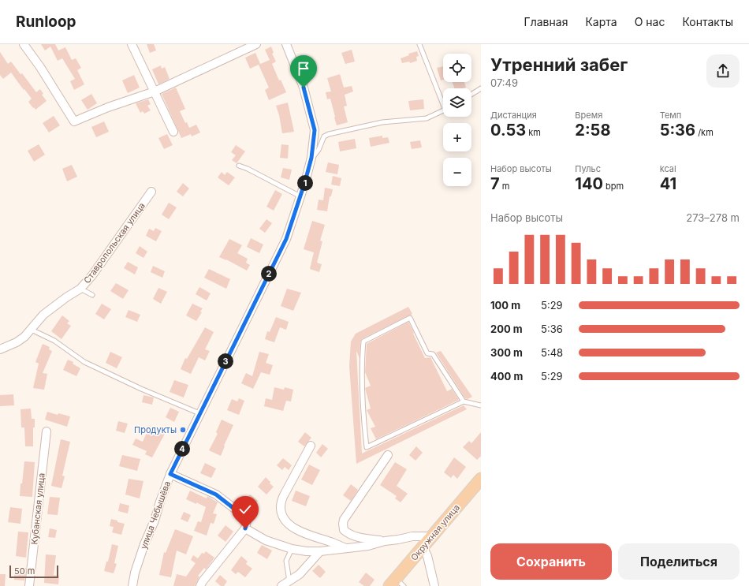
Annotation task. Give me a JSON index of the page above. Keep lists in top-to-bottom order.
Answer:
{
  "streets": {
    "main road": ["Окружная улица"],
    "street": ["Ставропольская улица", "Кубанская улица", "улица Чебышёва"]
  },
  "places": ["Продукты"],
  "scale_bar": "50 m",
  "page": {
    "header": "Runloop",
    "nav": [
      "Главная",
      "Карта",
      "О нас",
      "Контакты"
    ],
    "heading": ["Утренний забег", "07:49"],
    "map_buttons": ["+", "−"],
    "stats": [
      ["Дистанция", "0.53 km"],
      ["Время", "2:58"],
      ["Темп", "5:36 /km"],
      ["Набор высоты", "7 m"],
      ["Пульс", "140 bpm"],
      ["kcal", "41"]
    ],
    "pins": [
      "1",
      "2",
      "3",
      "4"
    ],
    "chart": ["Набор высоты", "273–278 m"],
    "list": [
      {
        "name": "100 m",
        "note": "5:29"
      },
      {
        "name": "200 m",
        "note": "5:36"
      },
      {
        "name": "300 m",
        "note": "5:48"
      },
      {
        "name": "400 m",
        "note": "5:29"
      }
    ],
    "buttons": ["Сохранить", "Поделиться"],
    "scale": "50 m"
  }
}
